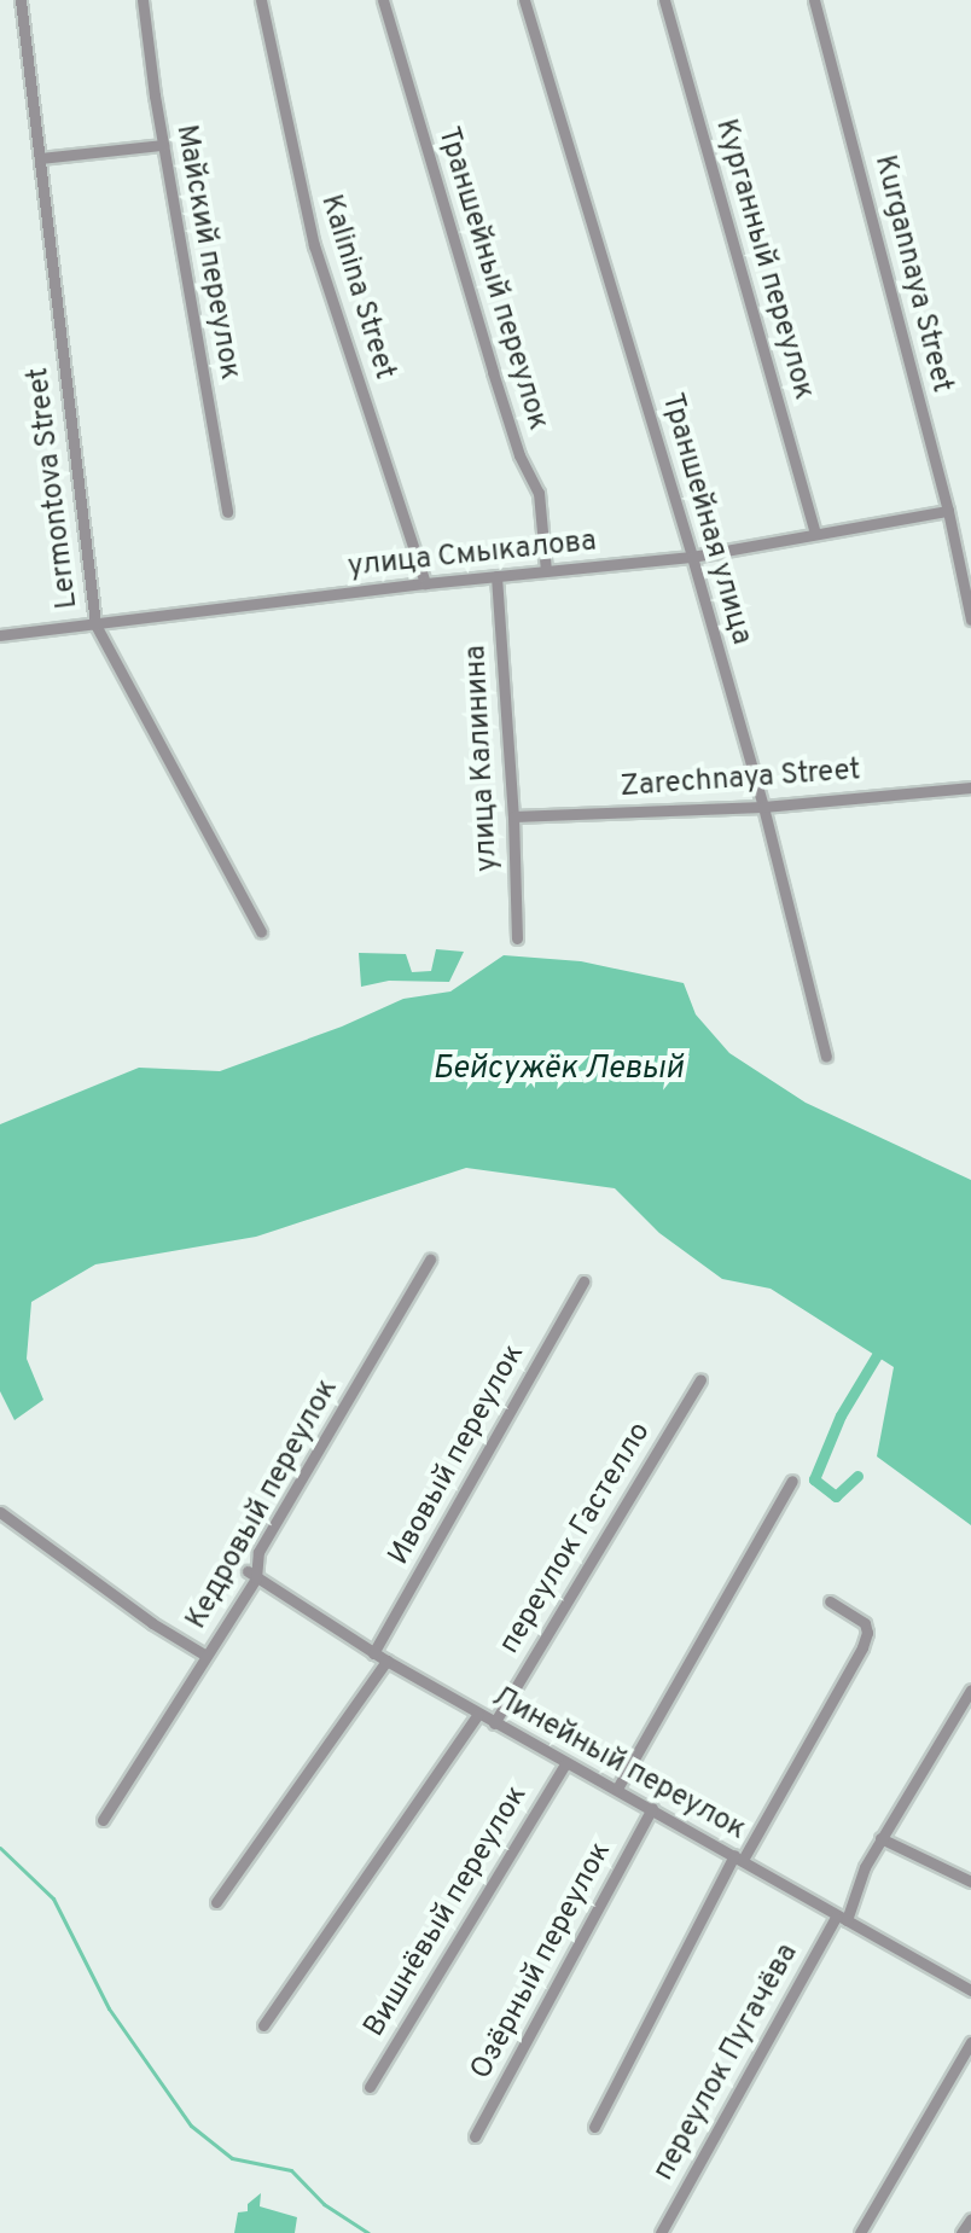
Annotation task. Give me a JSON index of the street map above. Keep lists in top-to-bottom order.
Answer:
{
  "streets": {
    "street": [
      "Майский переулок",
      "Курганный переулок",
      "Kurgannaya Street",
      "Траншейный переулок",
      "Kalinina Street",
      "Lermontova Street",
      "Траншейная улица",
      "улица Смыкалова",
      "улица Калинина",
      "Zarechnaya Street",
      "Ивовый переулок",
      "Кедровый переулок",
      "переулок Гастелло",
      "Линейный переулок",
      "Вишнёвый переулок",
      "Озёрный переулок",
      "переулок Пугачёва"
    ]
  },
  "crossings": [
    ["Курганный переулок", "улица Смыкалова"],
    ["Kurgannaya Street", "улица Смыкалова"],
    ["Траншейный переулок", "улица Смыкалова"],
    ["Kalinina Street", "улица Смыкалова"],
    ["Lermontova Street", "улица Смыкалова"],
    ["Траншейная улица", "улица Смыкалова"],
    ["Траншейная улица", "Zarechnaya Street"],
    ["улица Смыкалова", "улица Калинина"],
    ["улица Калинина", "Zarechnaya Street"],
    ["Ивовый переулок", "Линейный переулок"],
    ["Кедровый переулок", "Линейный переулок"],
    ["переулок Гастелло", "Линейный переулок"],
    ["Линейный переулок", "Вишнёвый переулок"],
    ["Линейный переулок", "Озёрный переулок"],
    ["Линейный переулок", "переулок Пугачёва"]
  ],
  "water": ["Бейсужёк Левый"]
}
